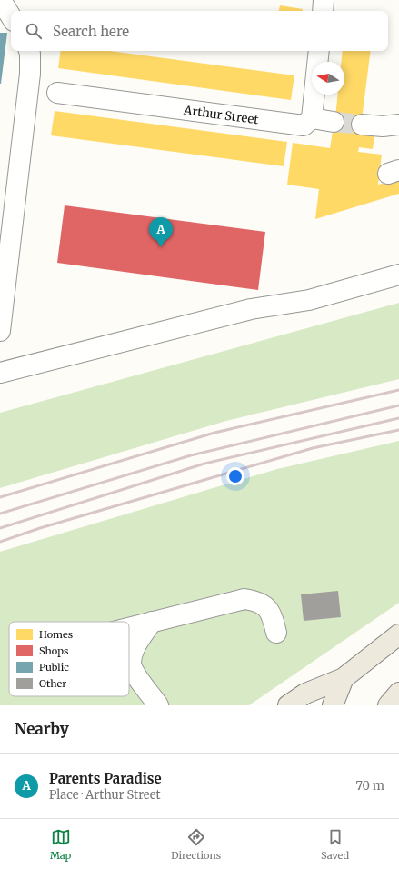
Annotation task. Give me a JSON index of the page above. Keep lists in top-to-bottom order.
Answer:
{
  "streets": {
    "street": ["Arthur Street"]
  },
  "legend": [
    "Homes",
    "Shops",
    "Public",
    "Other"
  ],
  "north": "left",
  "page": {
    "search": "Search here",
    "pins": "A",
    "heading": "Nearby",
    "list": [
      {
        "mark": "A",
        "name": "Parents Paradise",
        "note": "Place · Arthur Street",
        "value": "70 m"
      }
    ],
    "nav": ["Map", "Directions", "Saved"]
  }
}
